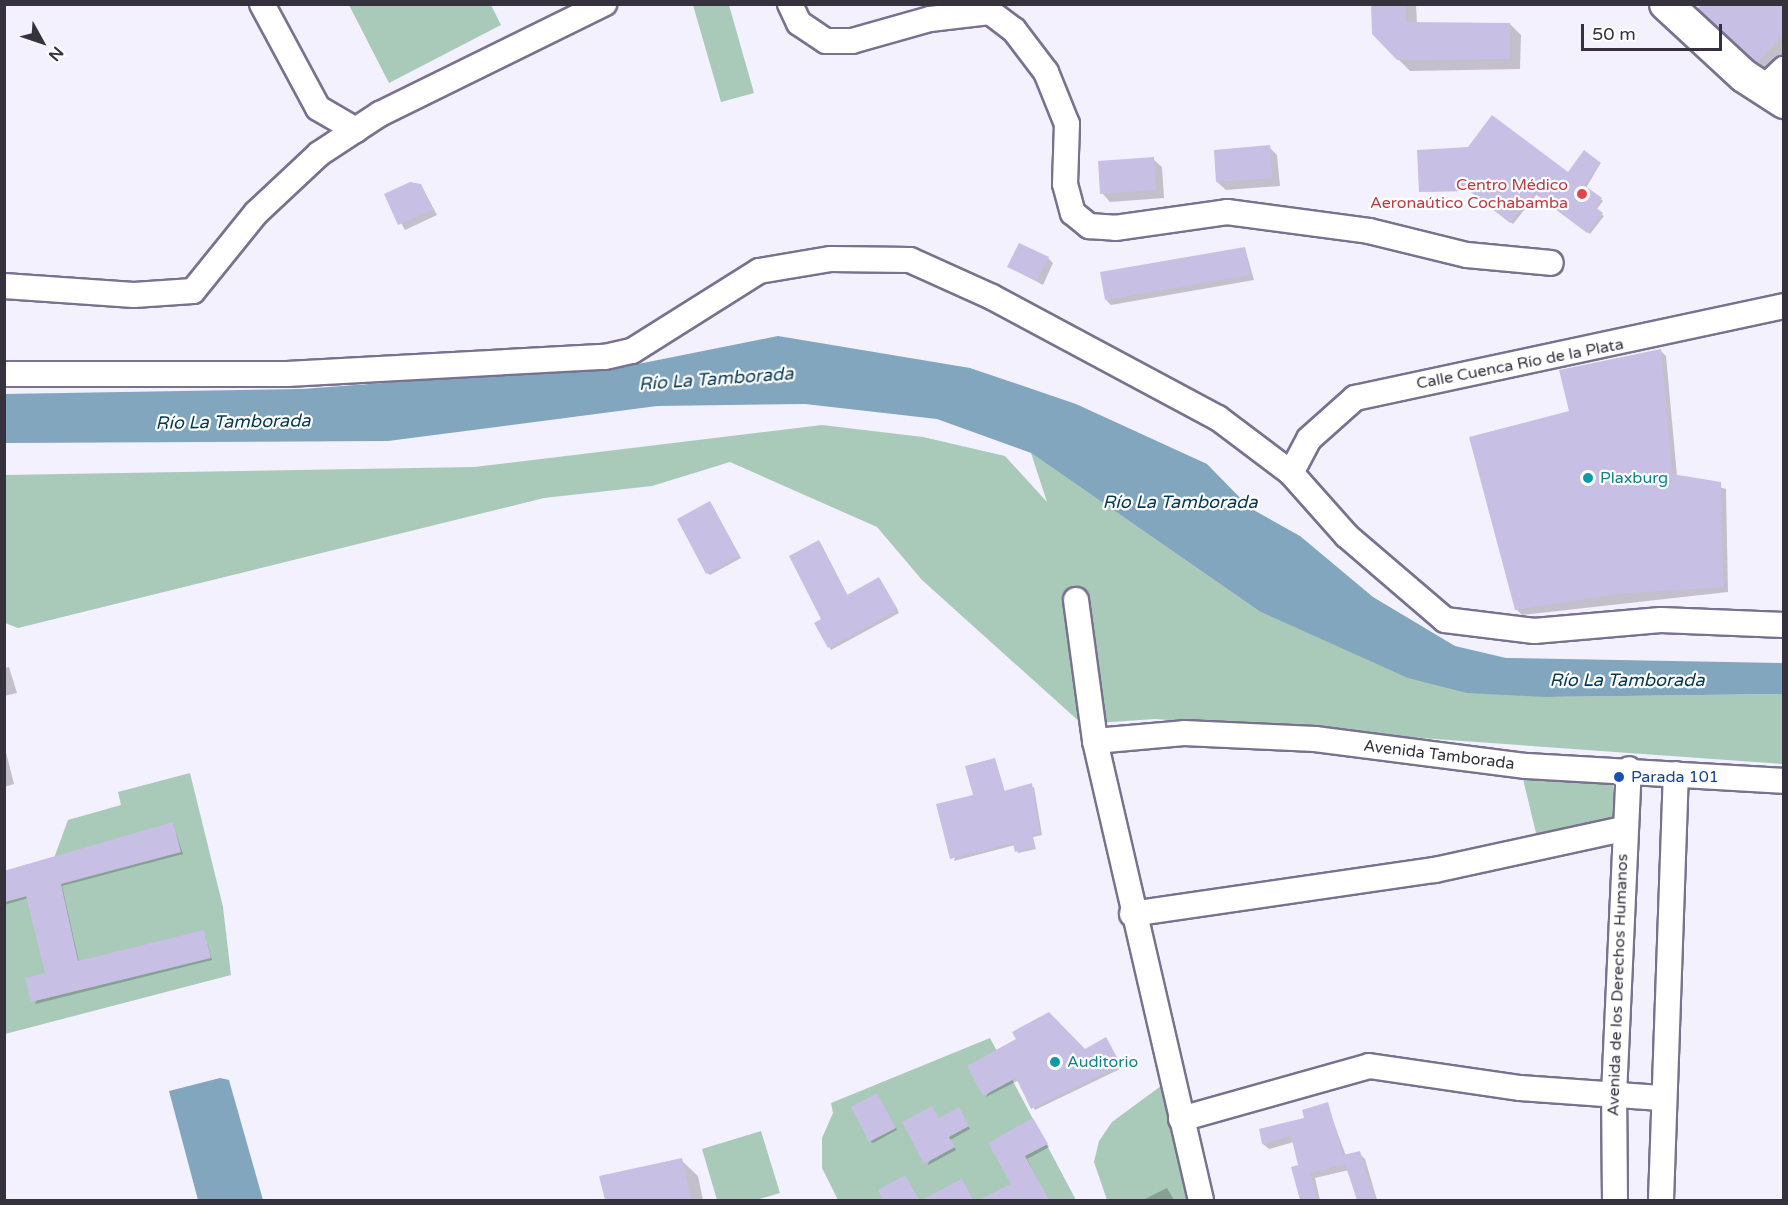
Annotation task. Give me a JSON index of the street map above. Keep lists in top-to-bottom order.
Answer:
{
  "streets": {
    "street": ["Calle Cuenca Río de la Plata", "Avenida Tamborada", "Avenida de los Derechos Humanos"]
  },
  "crossings": [
    ["Avenida Tamborada", "Avenida de los Derechos Humanos"]
  ],
  "water": ["Río La Tamborada"],
  "places": [
    "Centro Médico Aeronaútico Cochabamba",
    "Plaxburg",
    "Parada 101",
    "Auditorio"
  ],
  "scale_bar": "50 m",
  "north": "bottom right"
}
